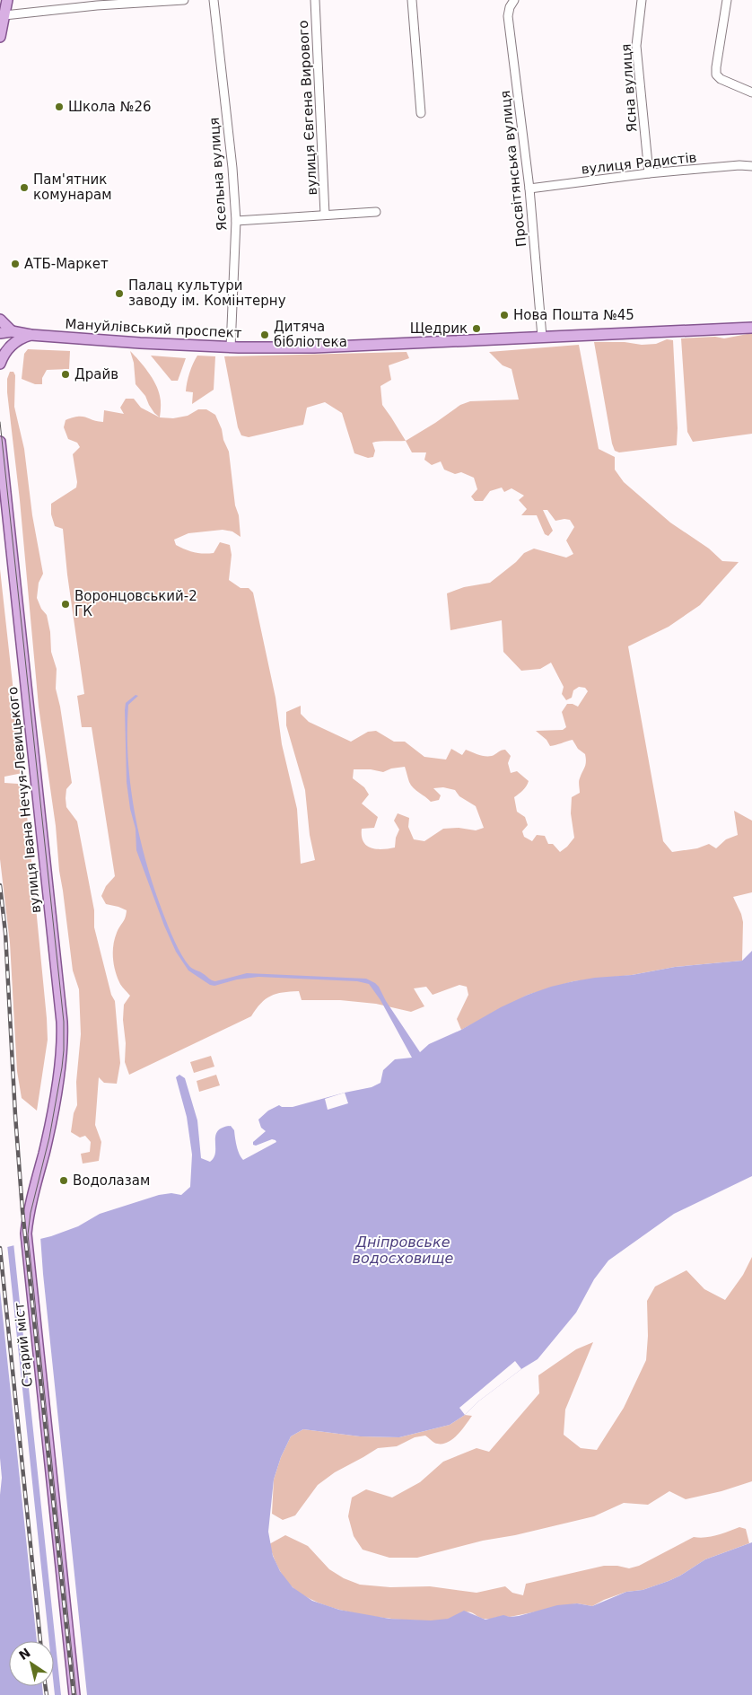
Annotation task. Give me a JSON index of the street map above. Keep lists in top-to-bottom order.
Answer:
{
  "streets": {
    "main road": ["Мануйлівський проспект", "вулиця Івана Нечуя-Левицького", "Старий міст"],
    "street": [
      "Ясна вулиця",
      "вулиця Євгена Вирового",
      "вулиця Радистів",
      "Просвітянська вулиця",
      "Ясельна вулиця"
    ]
  },
  "crossings": [
    ["Ясна вулиця", "вулиця Радистів"],
    ["вулиця Радистів", "Просвітянська вулиця"],
    ["Просвітянська вулиця", "Мануйлівський проспект"],
    ["Ясельна вулиця", "Мануйлівський проспект"],
    ["вулиця Івана Нечуя-Левицького", "Старий міст"]
  ],
  "water": ["Дніпровське водосховище"],
  "places": [
    "Школа №26",
    "Пам'ятник комунарам",
    "АТБ-Маркет",
    "Палац культури заводу ім. Комінтерну",
    "Нова Пошта №45",
    "Щедрик",
    "Дитяча бібліотека",
    "Драйв",
    "Воронцовський-2 ГК",
    "Водолазам"
  ],
  "north": "top left"
}
